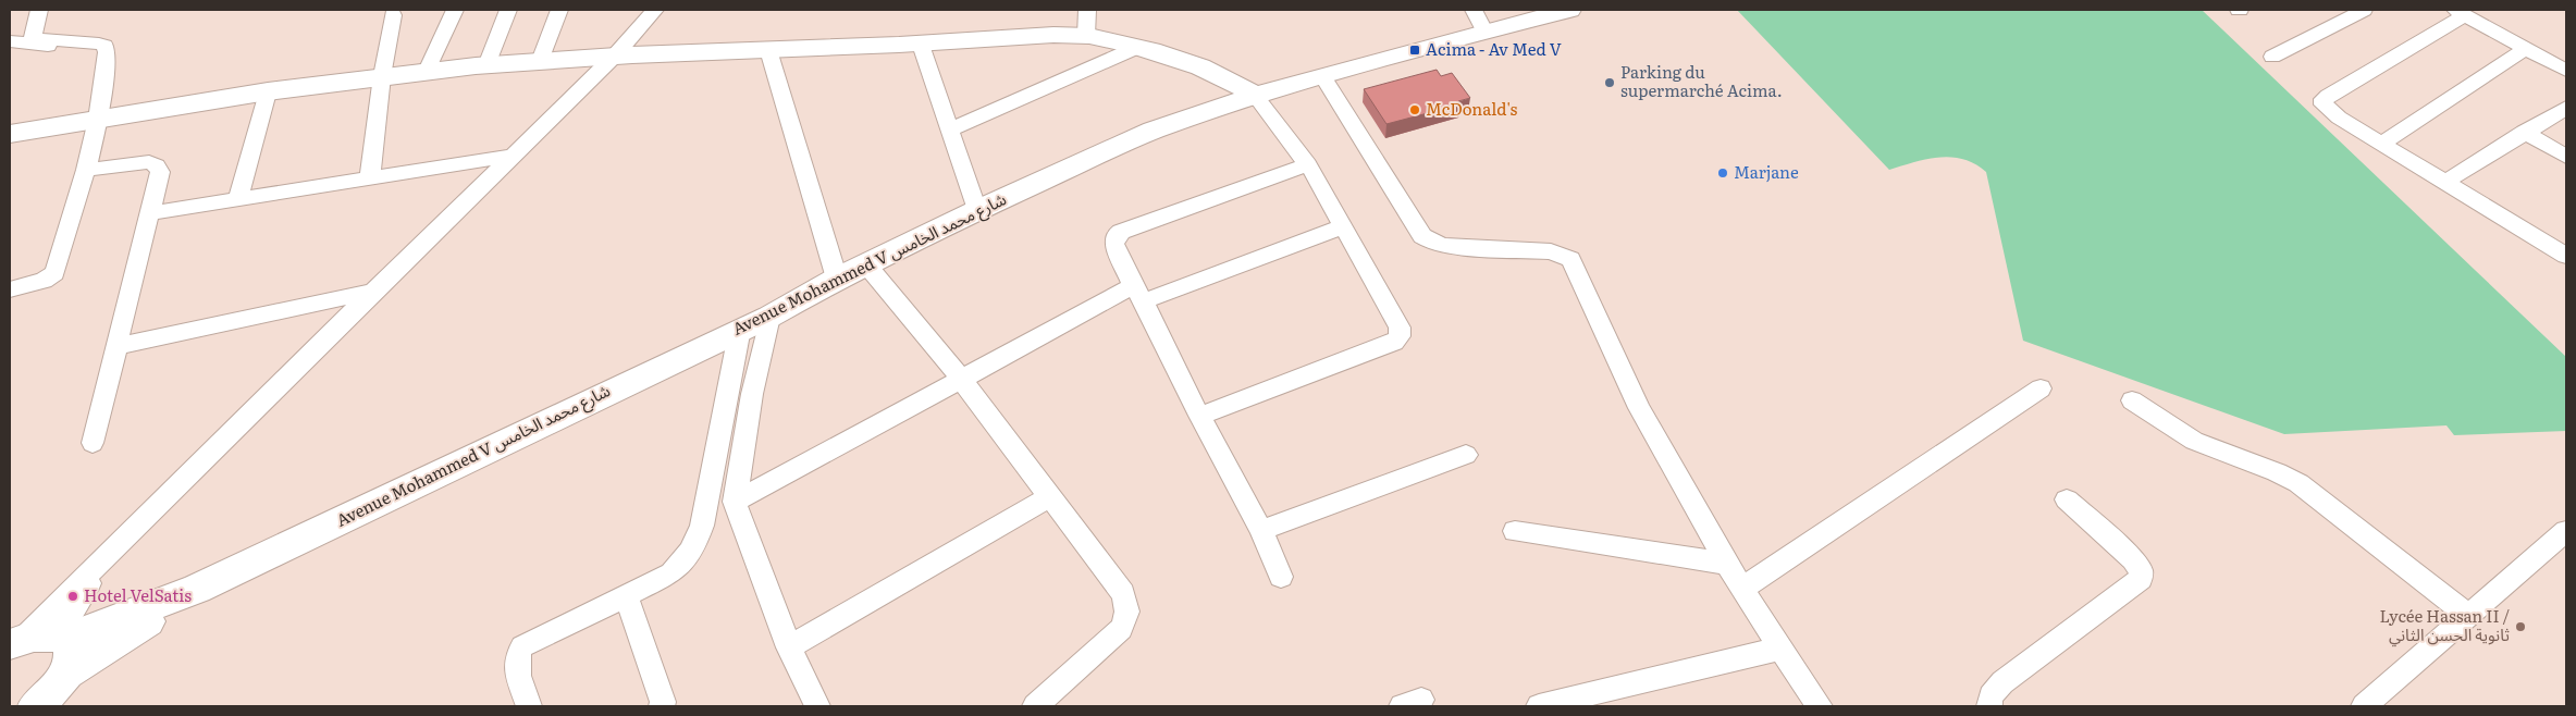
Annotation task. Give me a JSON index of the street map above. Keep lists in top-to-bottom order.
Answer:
{
  "streets": {
    "main road": ["Avenue Mohammed V شارع محمد الخامس"]
  },
  "places": {
    "transit": ["Acima - Av Med V"],
    "other": [
      "Parking du supermarché Acima.",
      "McDonald's",
      "Marjane",
      "Hotel VelSatis",
      "Lycée Hassan II / ثانوية الحسن الثاني"
    ]
  }
}
